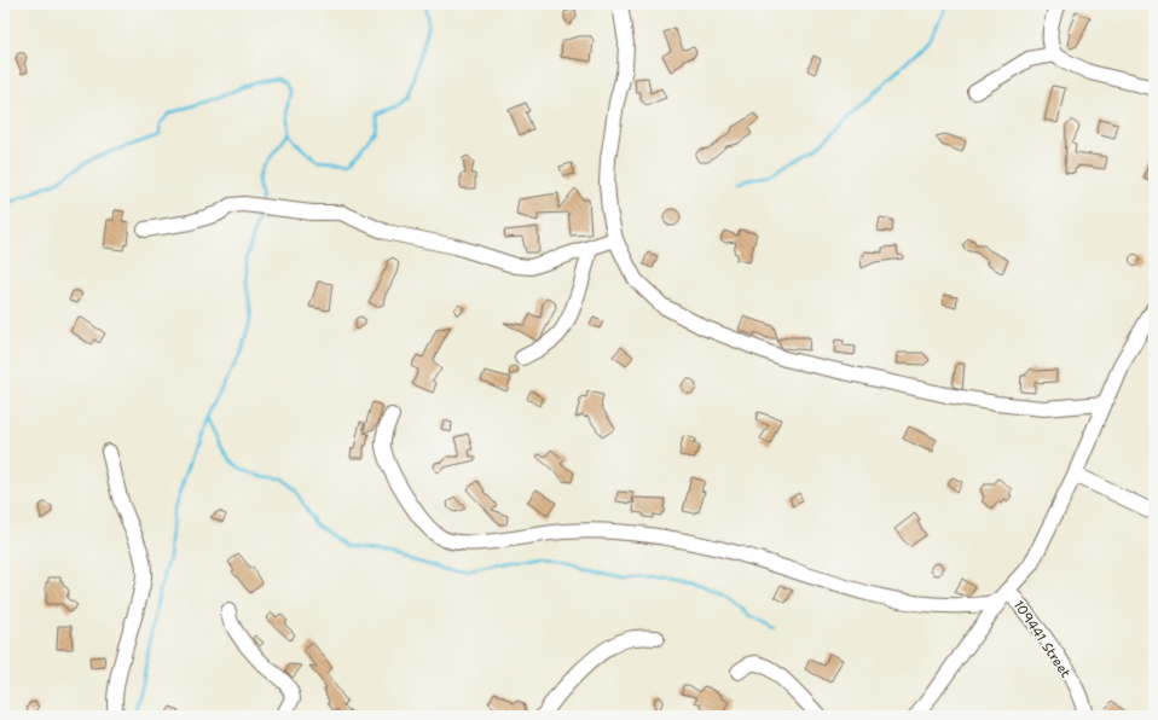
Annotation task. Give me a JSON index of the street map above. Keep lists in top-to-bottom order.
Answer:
{
  "streets": {
    "street": ["109441 Street"]
  }
}
